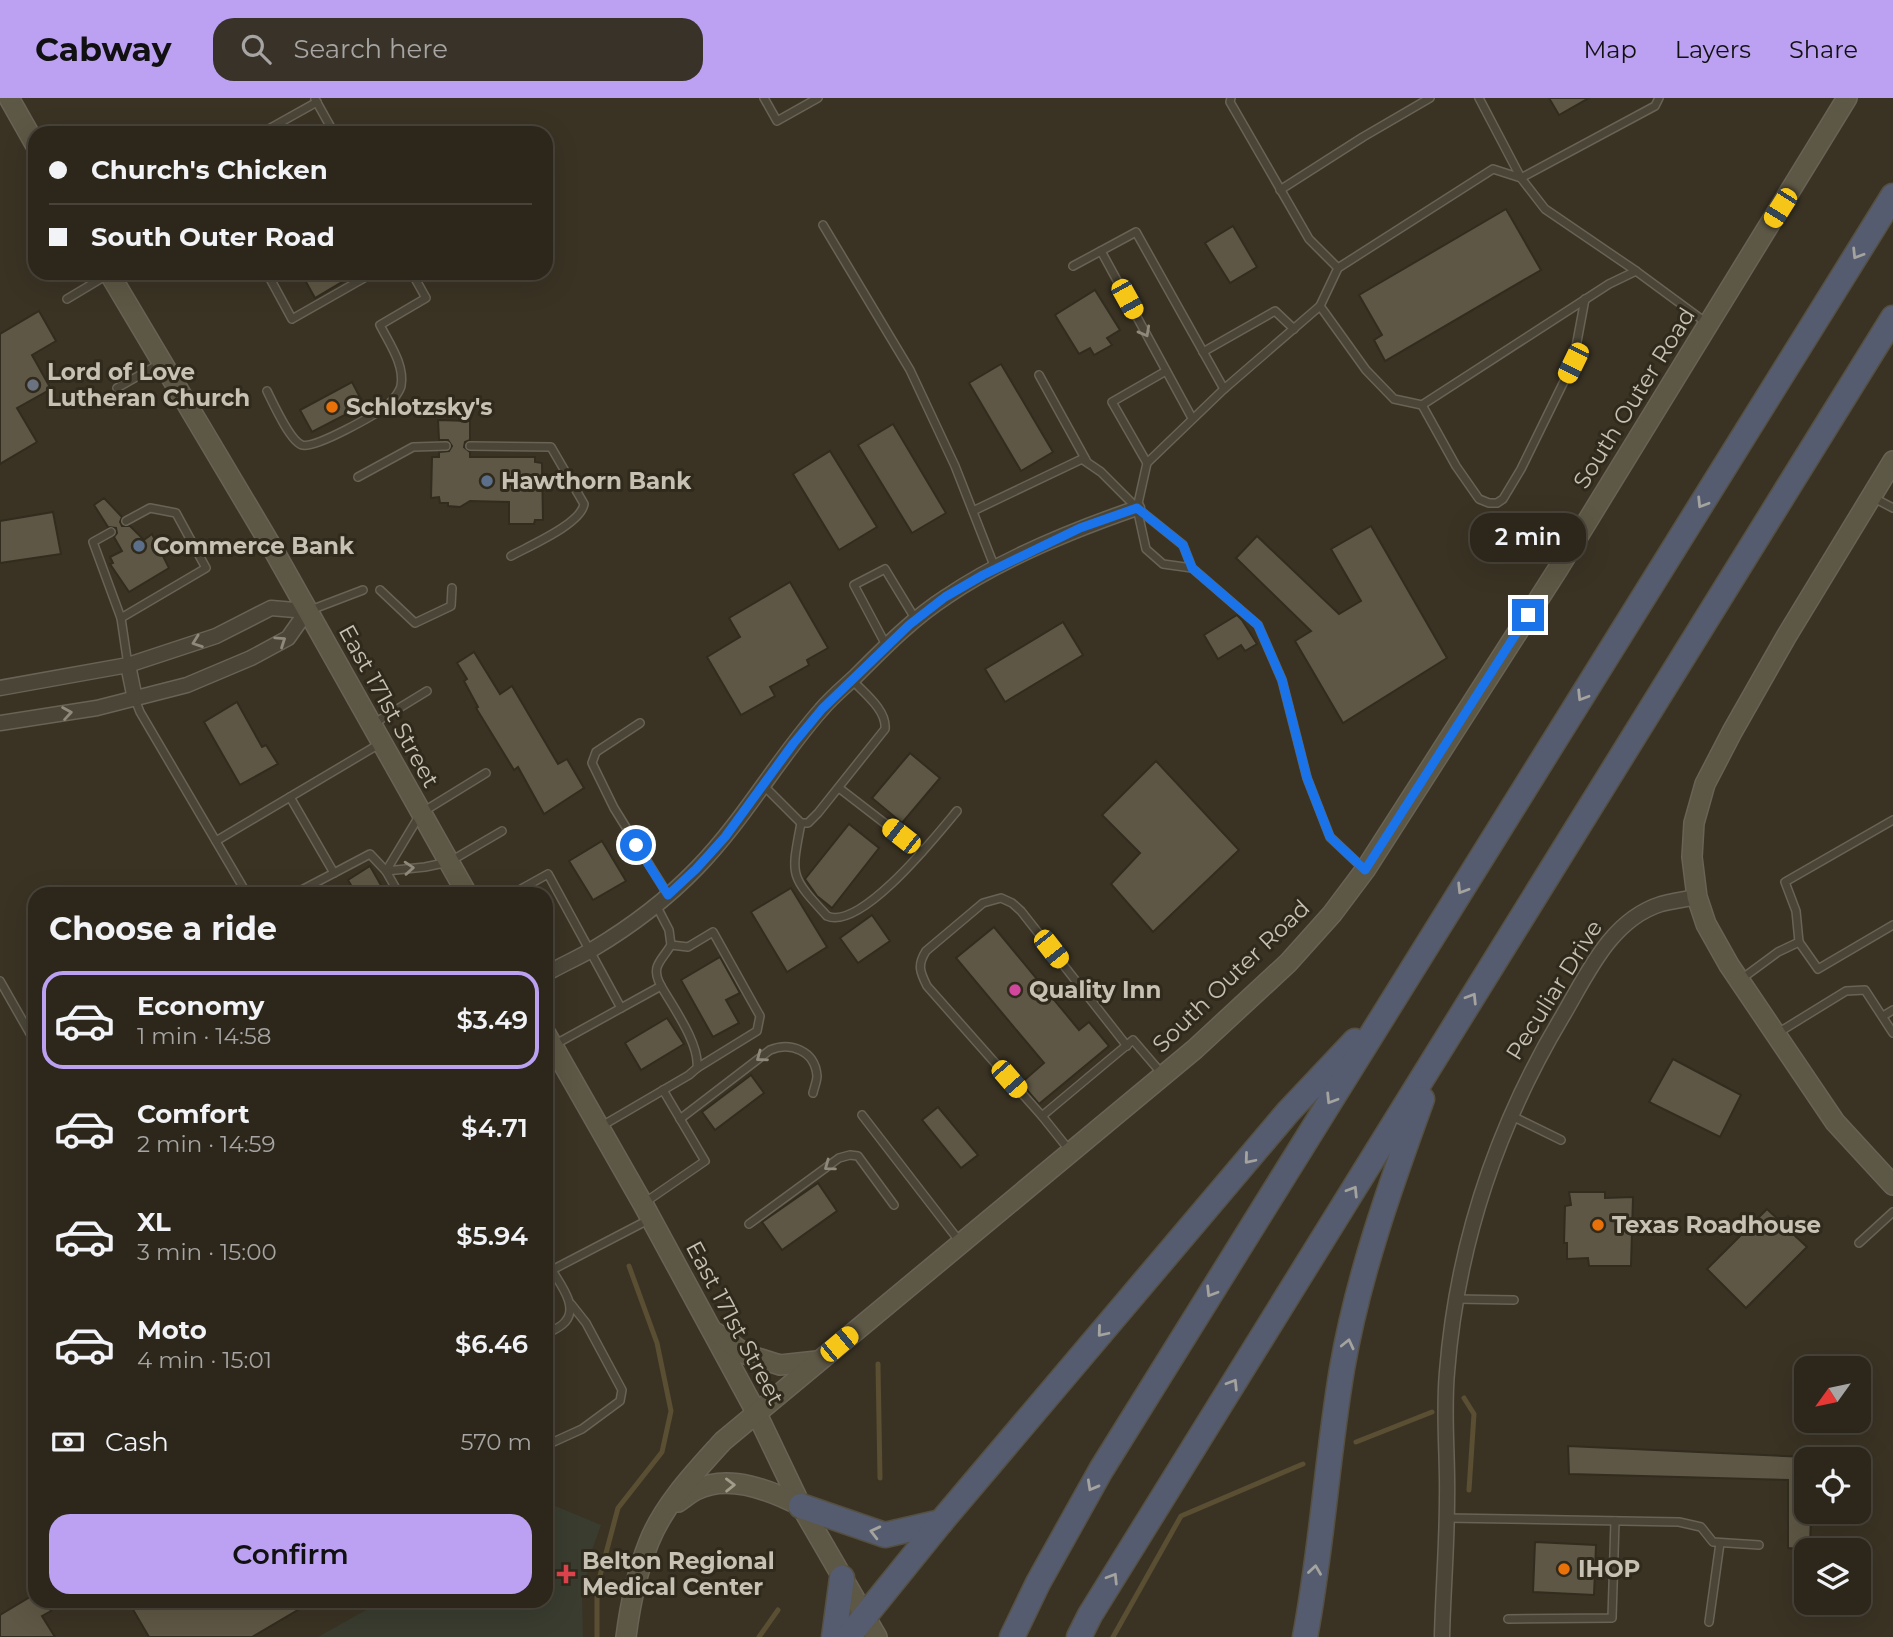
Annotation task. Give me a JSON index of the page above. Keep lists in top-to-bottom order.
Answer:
{
  "streets": {
    "street": ["South Outer Road", "East 171st Street", "Peculiar Drive"]
  },
  "crossings": [
    ["South Outer Road", "East 171st Street"]
  ],
  "places": {
    "other": [
      "Lord of Love Lutheran Church",
      "Schlotzsky's",
      "Hawthorn Bank",
      "Commerce Bank",
      "Quality Inn",
      "Texas Roadhouse",
      "IHOP"
    ],
    "health": ["Belton Regional Medical Center"]
  },
  "north": "bottom left",
  "page": {
    "header": "Cabway",
    "search": "Search here",
    "nav": ["Map", "Layers", "Share"],
    "banner": ["Church's Chicken", "South Outer Road"],
    "bubble": "2 min",
    "heading": "Choose a ride",
    "list": [
      {
        "name": "Economy",
        "note": "1 min · 14:58",
        "value": "$3.49"
      },
      {
        "name": "Comfort",
        "note": "2 min · 14:59",
        "value": "$4.71"
      },
      {
        "name": "XL",
        "note": "3 min · 15:00",
        "value": "$5.94"
      },
      {
        "name": "Moto",
        "note": "4 min · 15:01",
        "value": "$6.46"
      }
    ],
    "pay": ["Cash", "570 m"],
    "buttons": "Confirm"
  }
}
